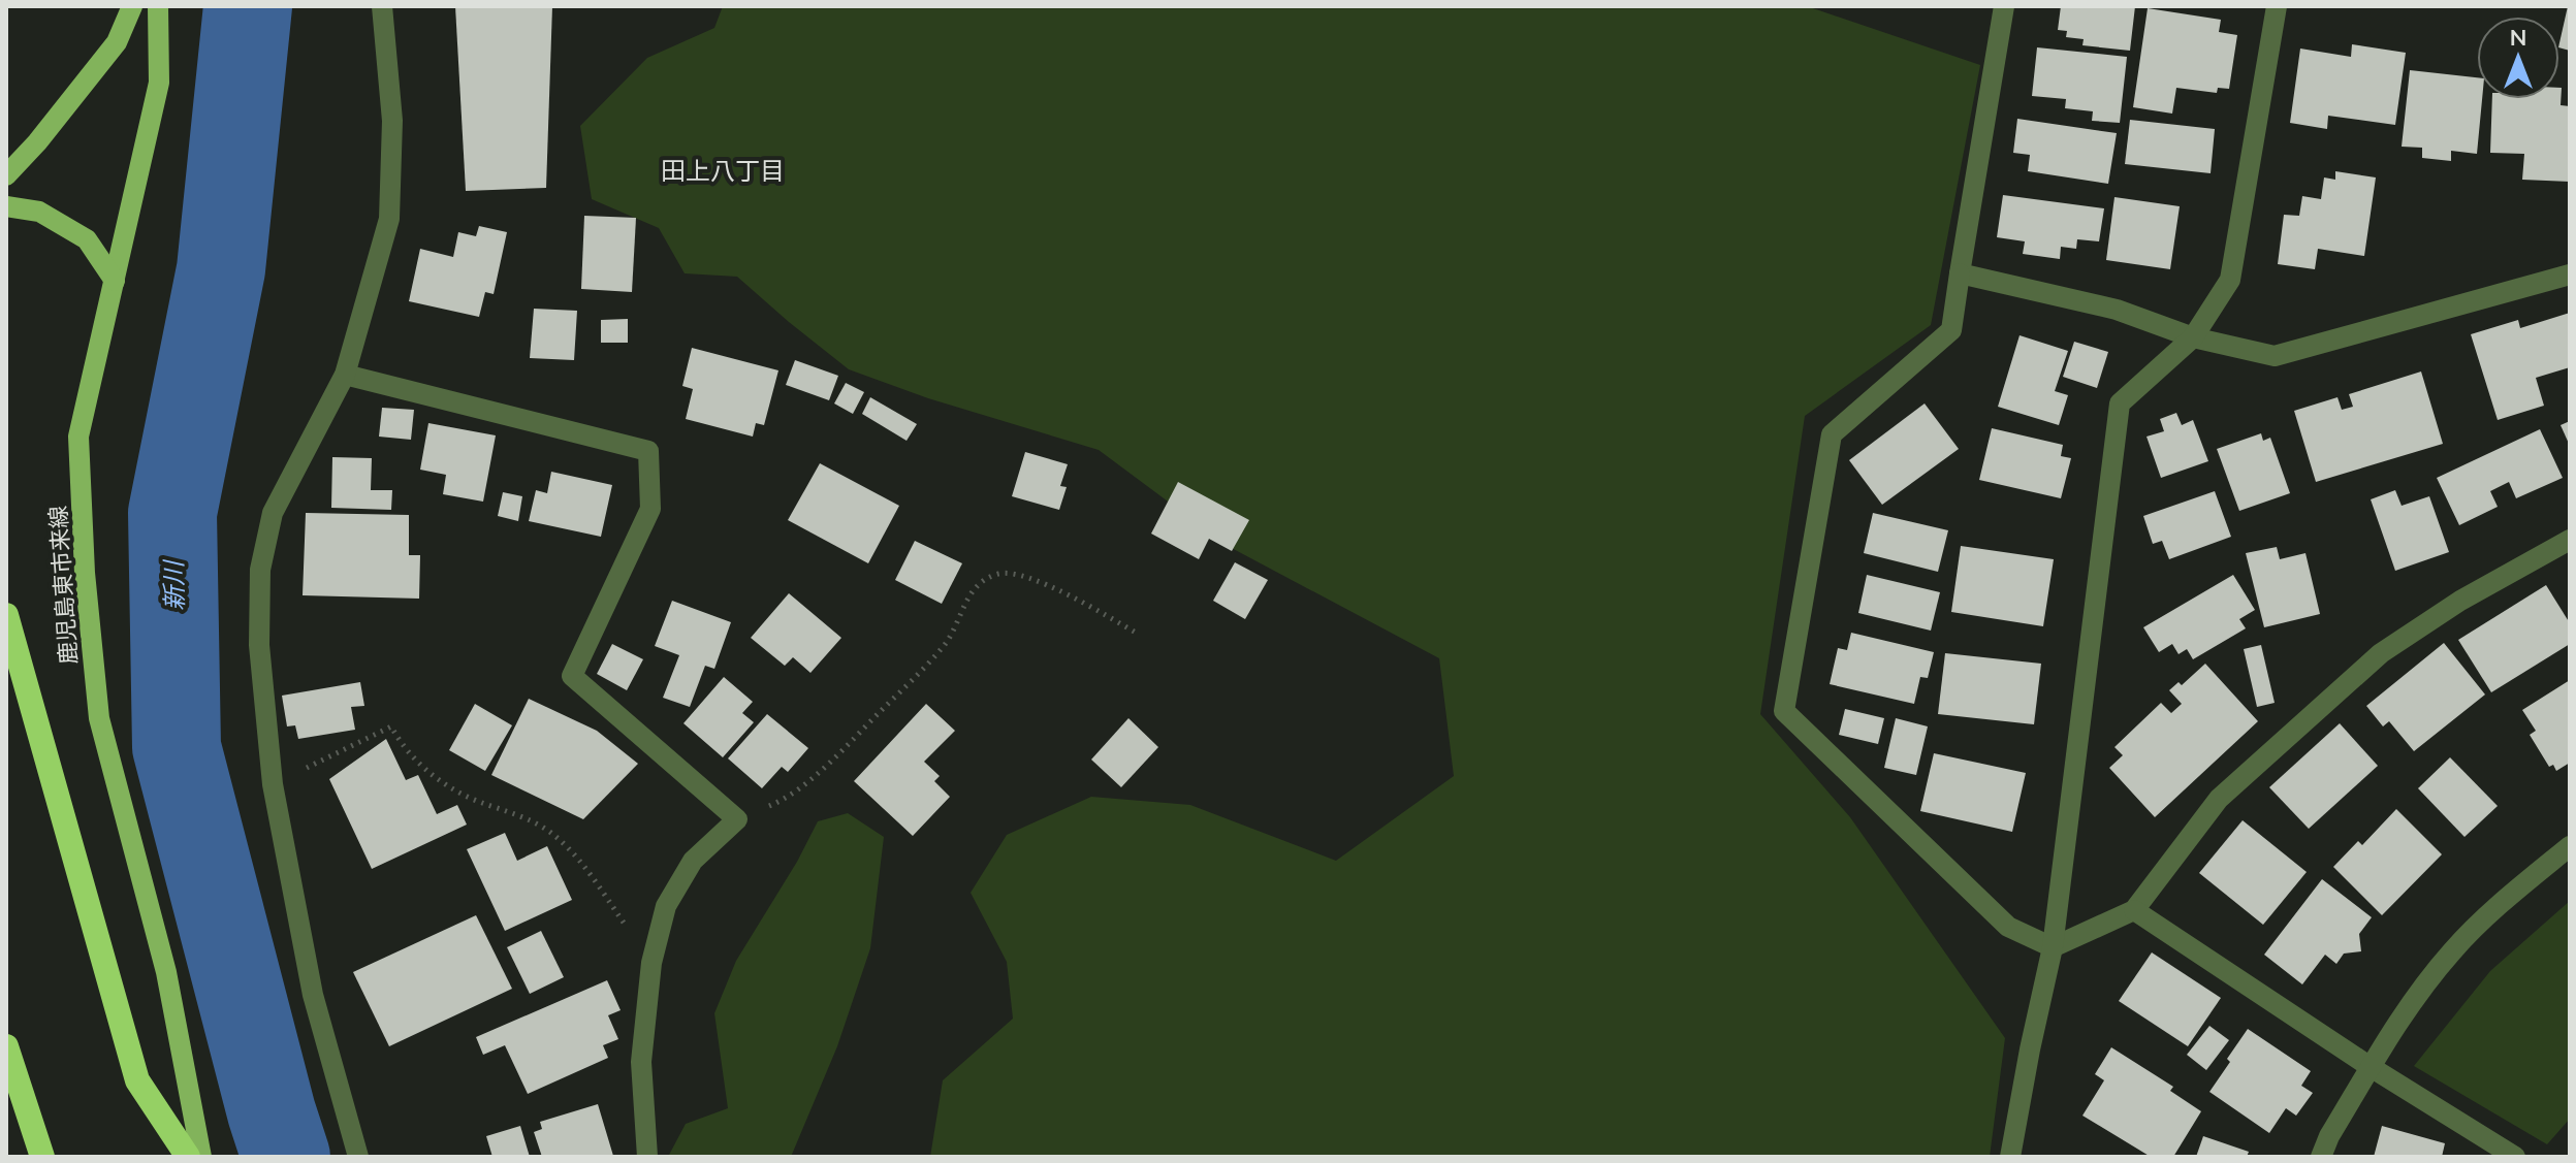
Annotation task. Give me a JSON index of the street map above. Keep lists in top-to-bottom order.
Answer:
{
  "streets": {
    "main road": ["鹿児島東市来線"]
  },
  "districts": ["田上八丁目"],
  "water": ["新川"],
  "north": "top"
}
